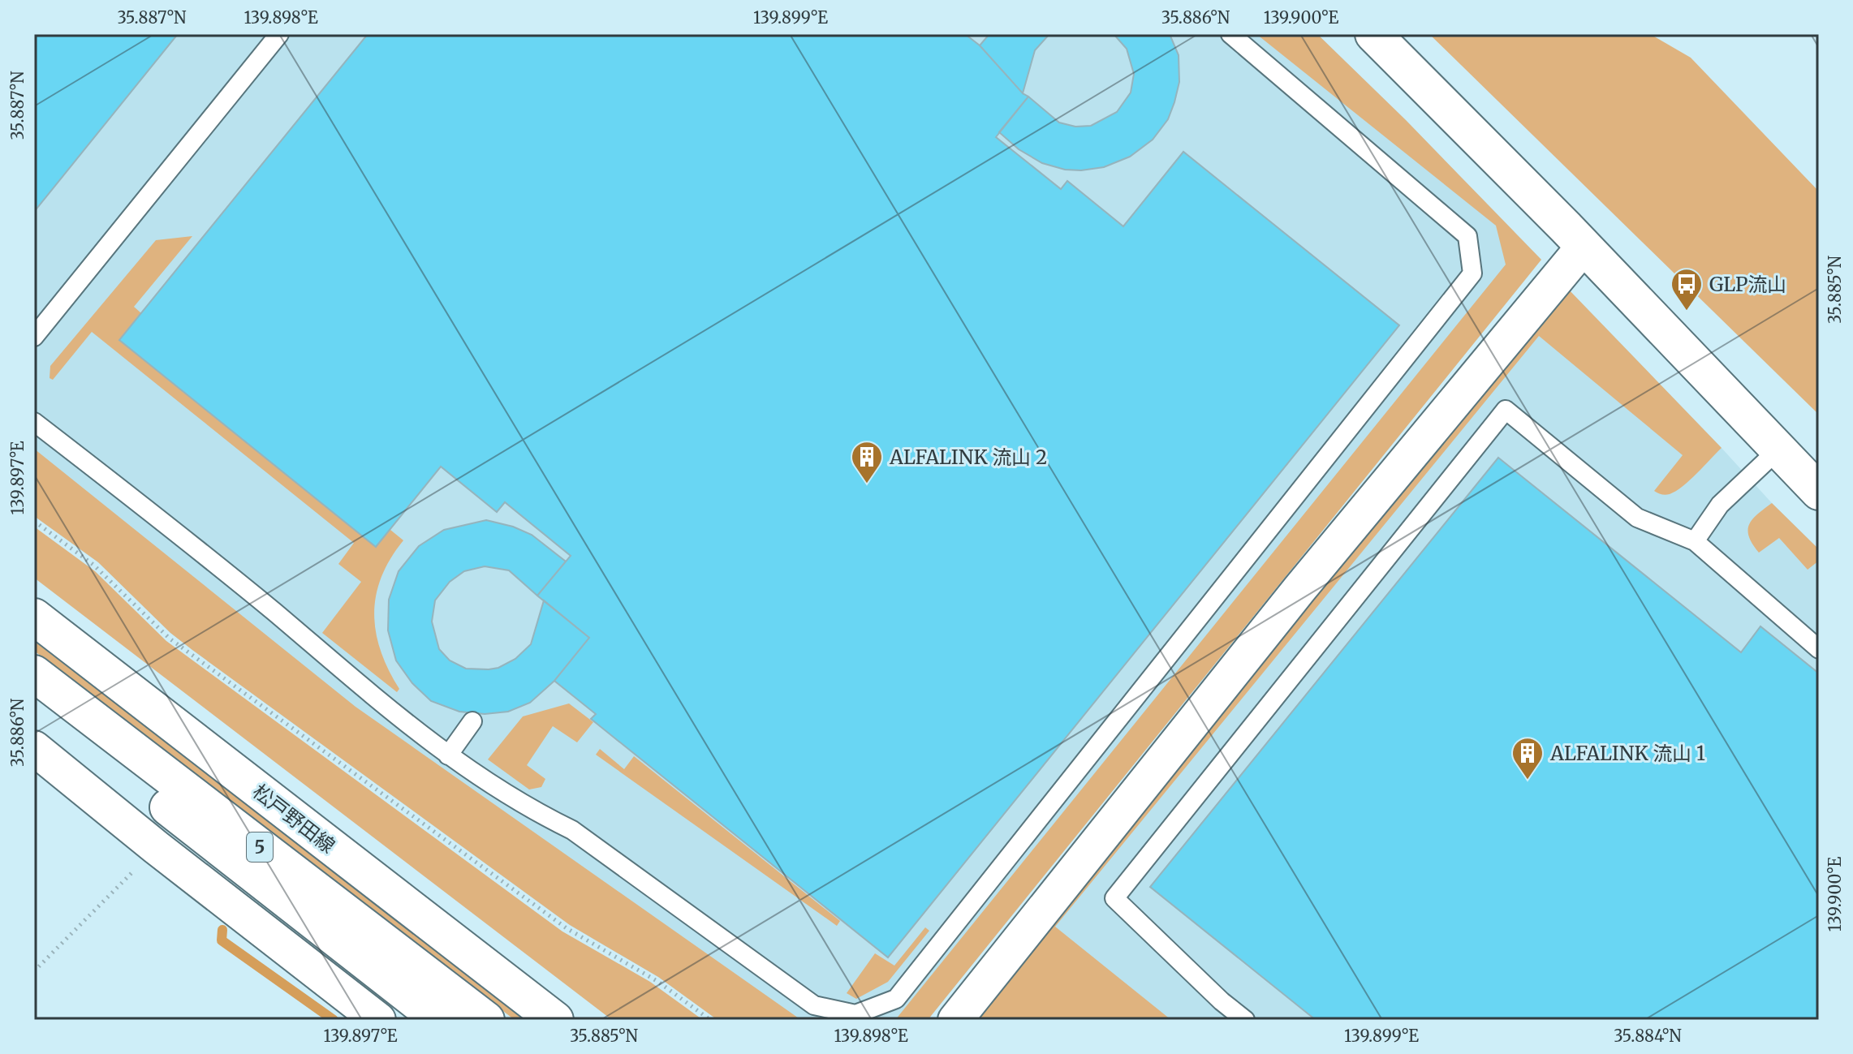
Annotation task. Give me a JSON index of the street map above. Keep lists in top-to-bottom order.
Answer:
{
  "streets": {
    "main road": ["松戸野田線", "5"]
  },
  "places": {
    "bus stop": ["GLP流山"],
    "building": ["ALFALINK 流山 2", "ALFALINK 流山 1"]
  },
  "coordinates": [
    "35.887°N",
    "139.898°E",
    "139.899°E",
    "35.886°N",
    "139.900°E",
    "35.885°N",
    "139.897°E",
    "35.884°N"
  ]
}
